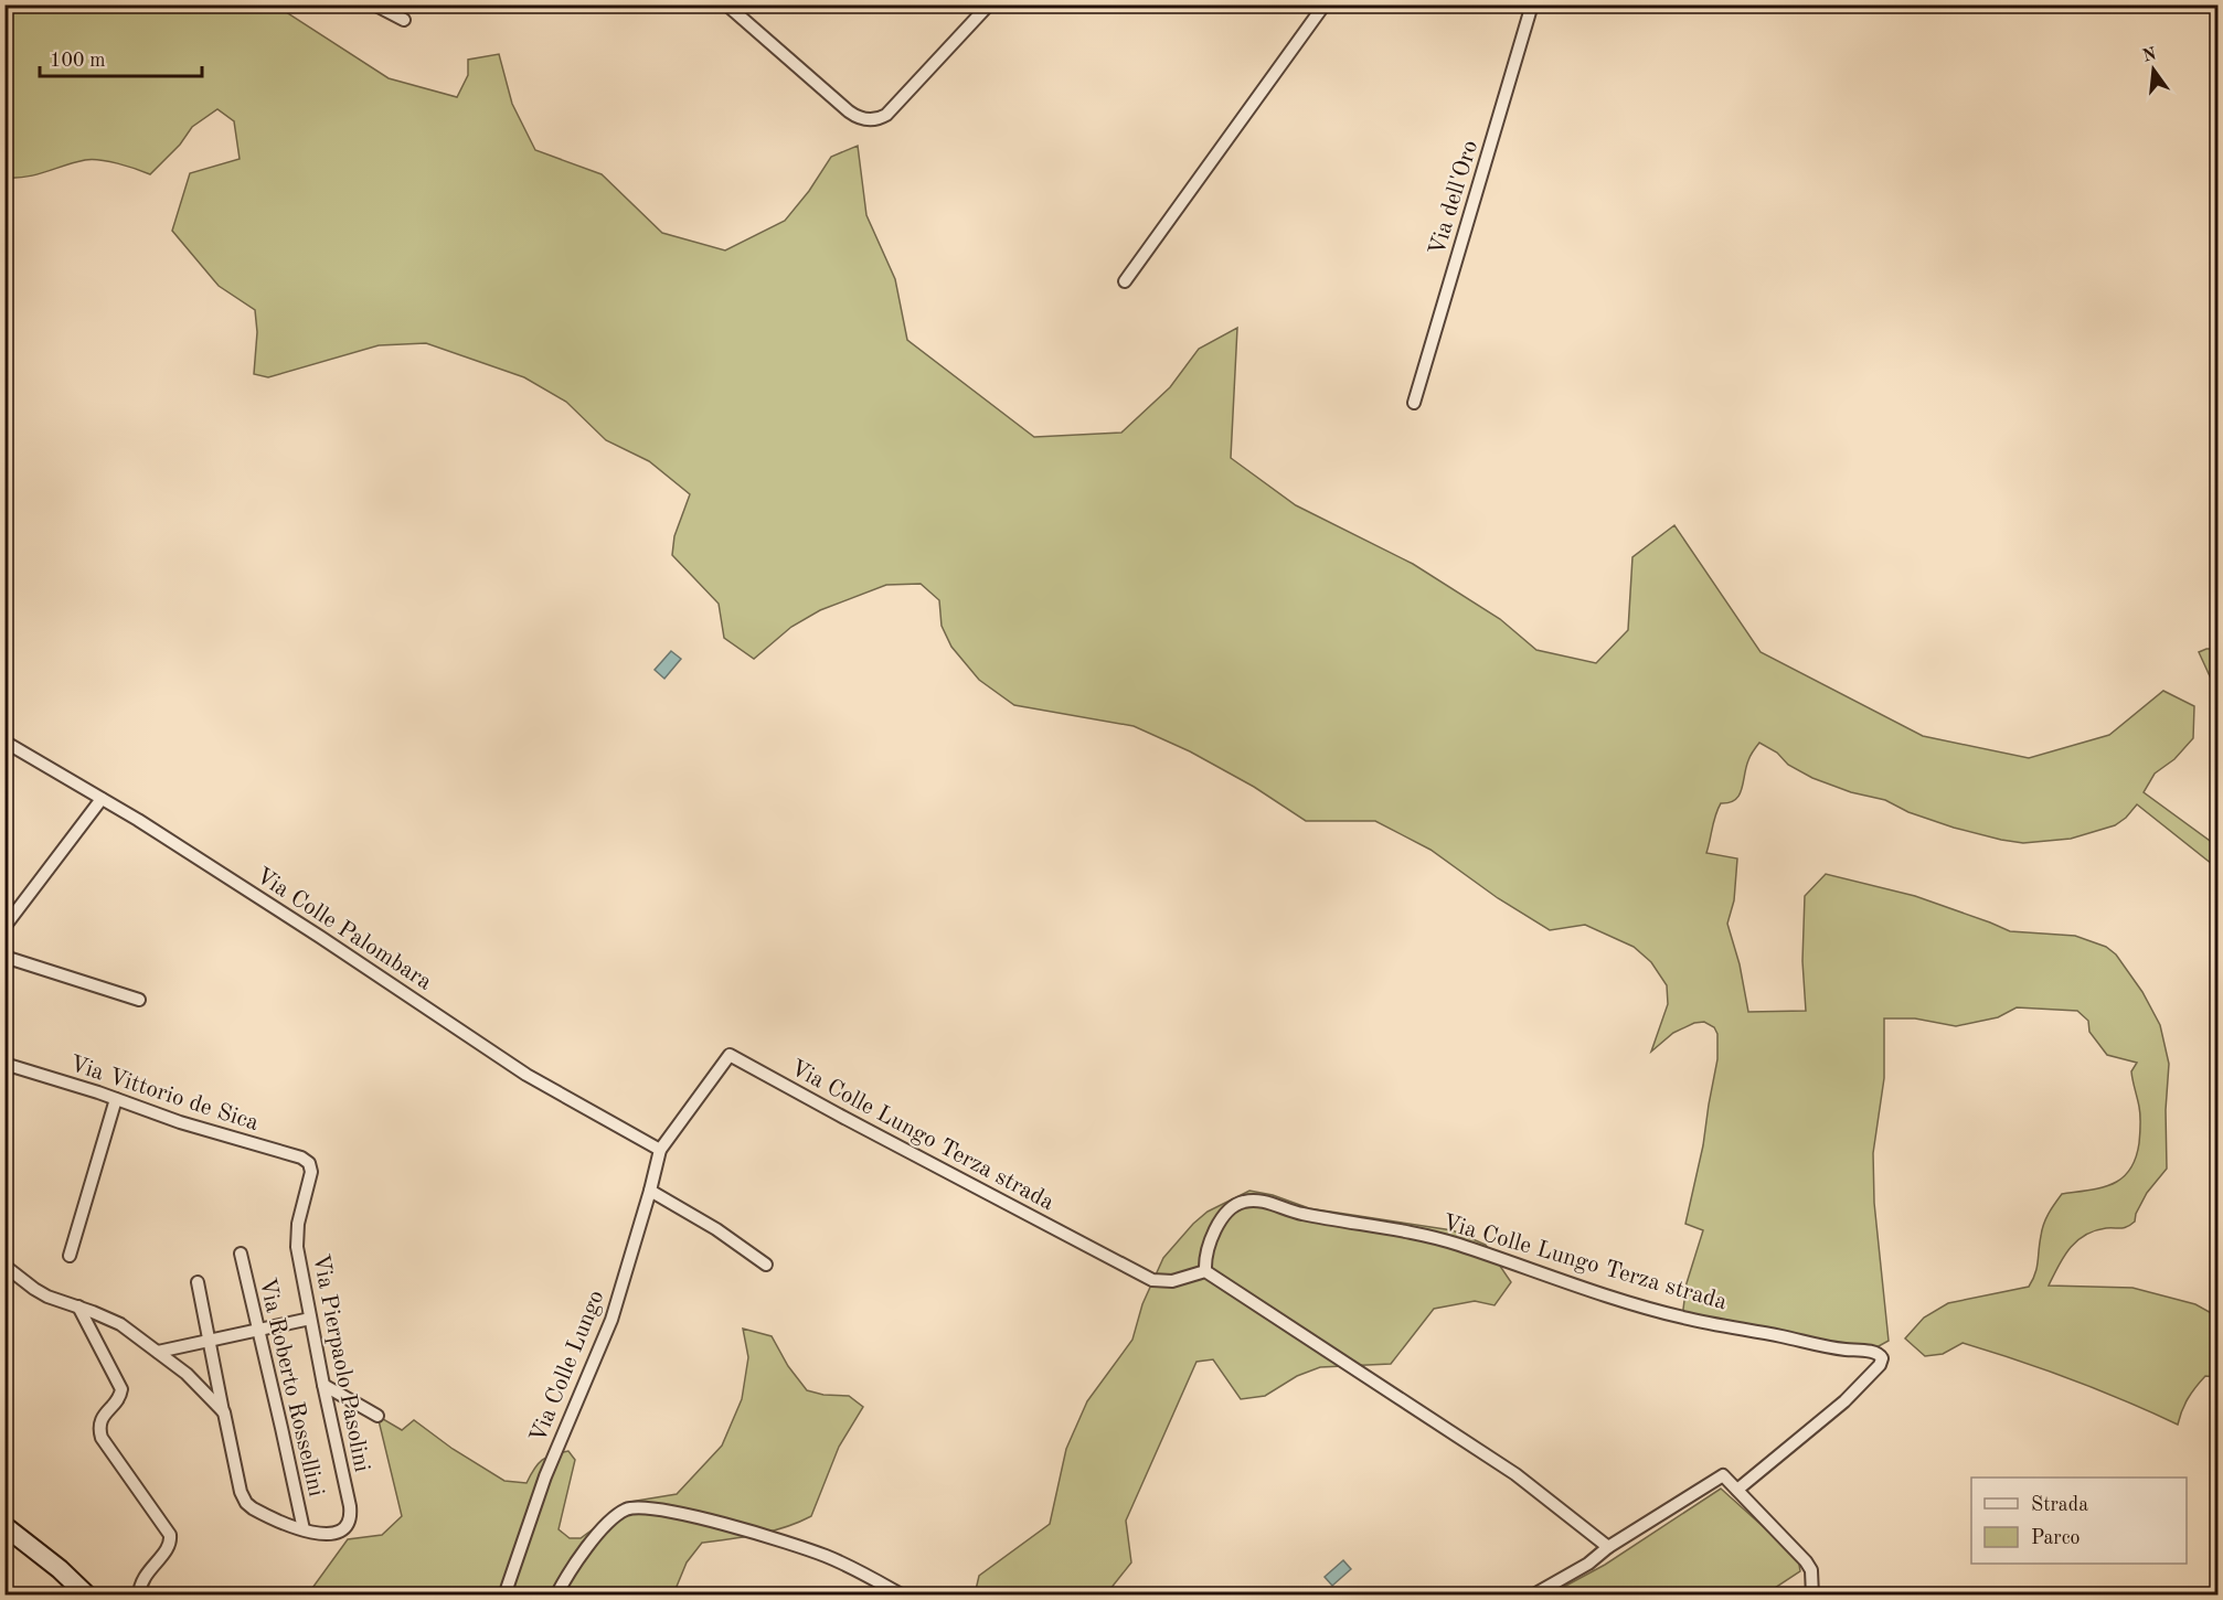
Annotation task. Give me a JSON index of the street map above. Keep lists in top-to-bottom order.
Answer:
{
  "streets": {
    "street": [
      "Via dell'Oro",
      "Via Colle Palombara",
      "Via Vittorio de Sica",
      "Via Colle Lungo Terza strada",
      "Via Pierpaolo Pasolini",
      "Via Colle Lungo",
      "Via Roberto Rossellini"
    ]
  },
  "crossings": [
    ["Via Colle Palombara", "Via Colle Lungo Terza strada"],
    ["Via Colle Palombara", "Via Colle Lungo"],
    ["Via Vittorio de Sica", "Via Pierpaolo Pasolini"],
    ["Via Colle Lungo Terza strada", "Via Colle Lungo"],
    ["Via Pierpaolo Pasolini", "Via Roberto Rossellini"]
  ],
  "legend": ["Strada", "Parco"],
  "scale_bar": "100 m",
  "north": "top"
}
